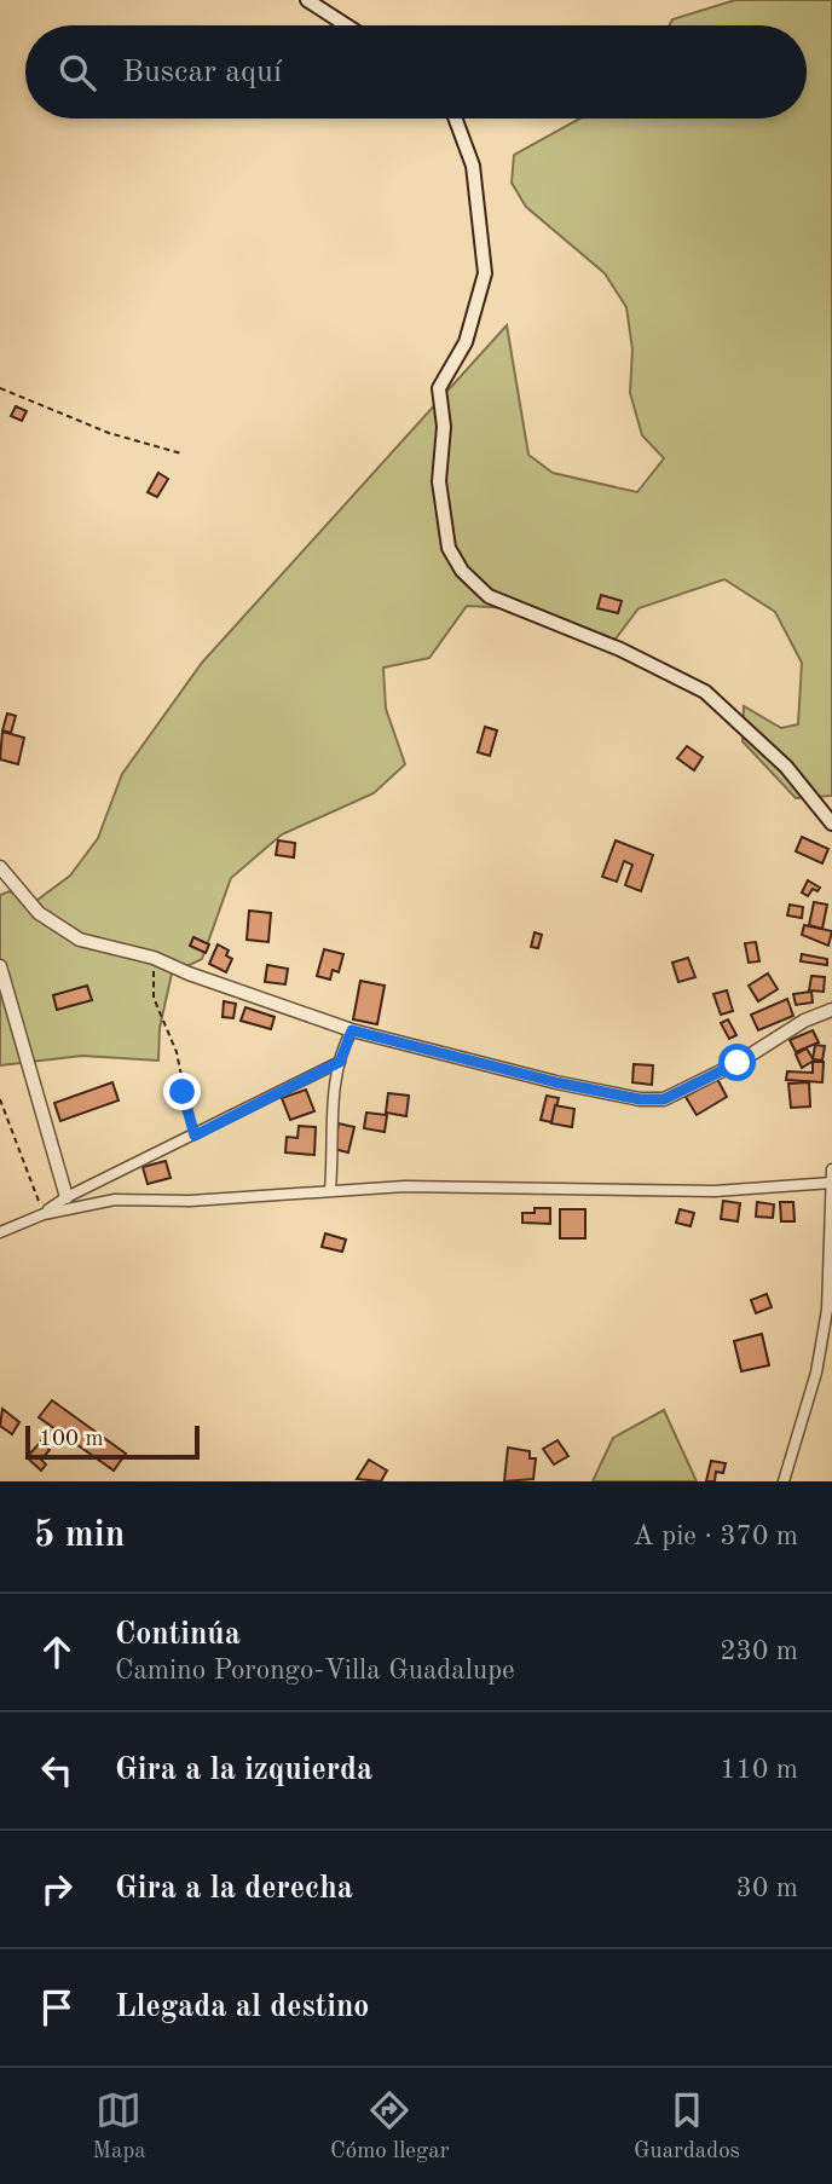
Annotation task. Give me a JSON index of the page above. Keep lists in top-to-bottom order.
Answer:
{
  "scale_bar": "100 m",
  "page": {
    "search": "Buscar aquí",
    "scale": "100 m",
    "heading": ["5 min", "A pie · 370 m"],
    "list": [
      ["Continúa", "Camino Porongo-Villa Guadalupe", "230 m"],
      ["Gira a la izquierda", "110 m"],
      ["Gira a la derecha", "30 m"],
      "Llegada al destino"
    ],
    "nav": ["Mapa", "Cómo llegar", "Guardados"]
  }
}
